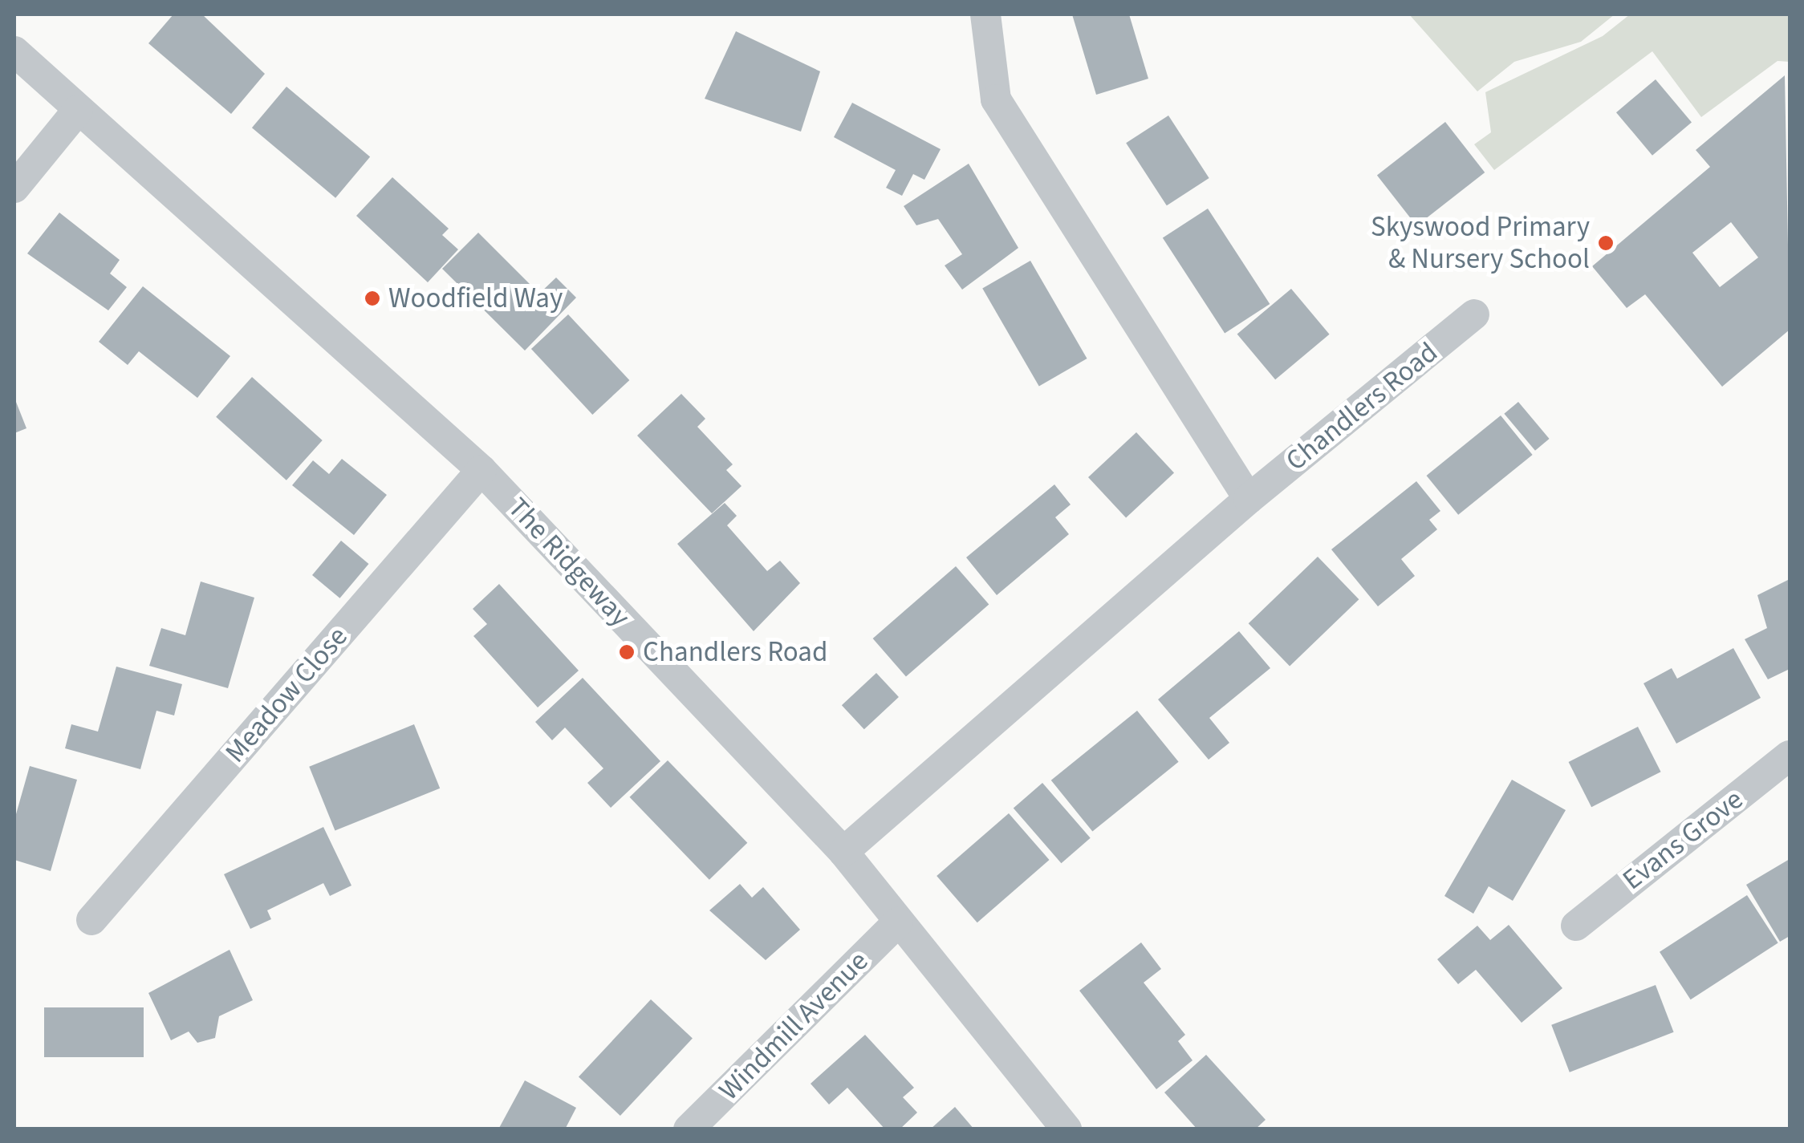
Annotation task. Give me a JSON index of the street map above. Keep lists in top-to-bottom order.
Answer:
{
  "streets": {
    "street": [
      "Chandlers Road",
      "The Ridgeway",
      "Meadow Close",
      "Evans Grove",
      "Windmill Avenue"
    ]
  },
  "crossings": [
    ["Chandlers Road", "The Ridgeway"],
    ["The Ridgeway", "Meadow Close"],
    ["The Ridgeway", "Windmill Avenue"]
  ],
  "places": ["Skyswood Primary & Nursery School", "Woodfield Way", "Chandlers Road"]
}
